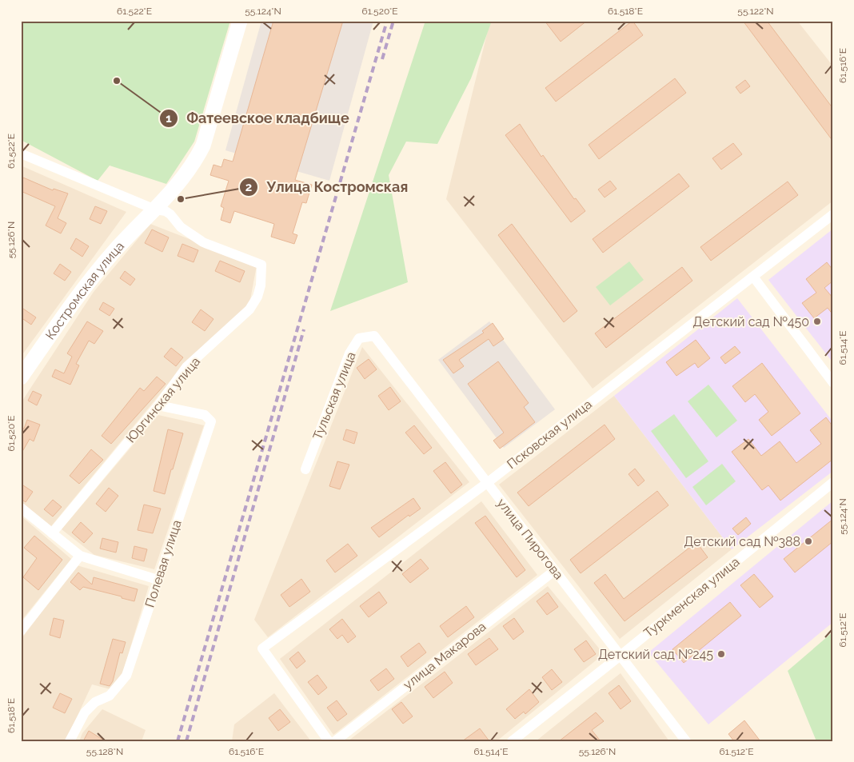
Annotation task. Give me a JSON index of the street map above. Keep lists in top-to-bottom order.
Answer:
{
  "streets": {
    "street": [
      "Костромская улица",
      "Тульская улица",
      "Юргинская улица",
      "Псковская улица",
      "улица Пирогова",
      "Полевая улица",
      "Туркменская улица",
      "улица Макарова"
    ]
  },
  "crossings": [
    ["Костромская улица", "Юргинская улица"],
    ["Тульская улица", "улица Пирогова"],
    ["Юргинская улица", "Полевая улица"],
    ["Псковская улица", "улица Пирогова"],
    ["улица Пирогова", "Туркменская улица"],
    ["улица Пирогова", "улица Макарова"]
  ],
  "places": [
    "Фатеевское кладбище",
    "Улица Костромская",
    "Детский сад №450",
    "Детский сад №388",
    "Детский сад №245"
  ],
  "coordinates": [
    "61.522°E",
    "55.124°N",
    "61.520°E",
    "61.518°E",
    "55.122°N",
    "61.516°E",
    "55.126°N",
    "61.514°E",
    "61.512°E",
    "55.128°N"
  ]
}
